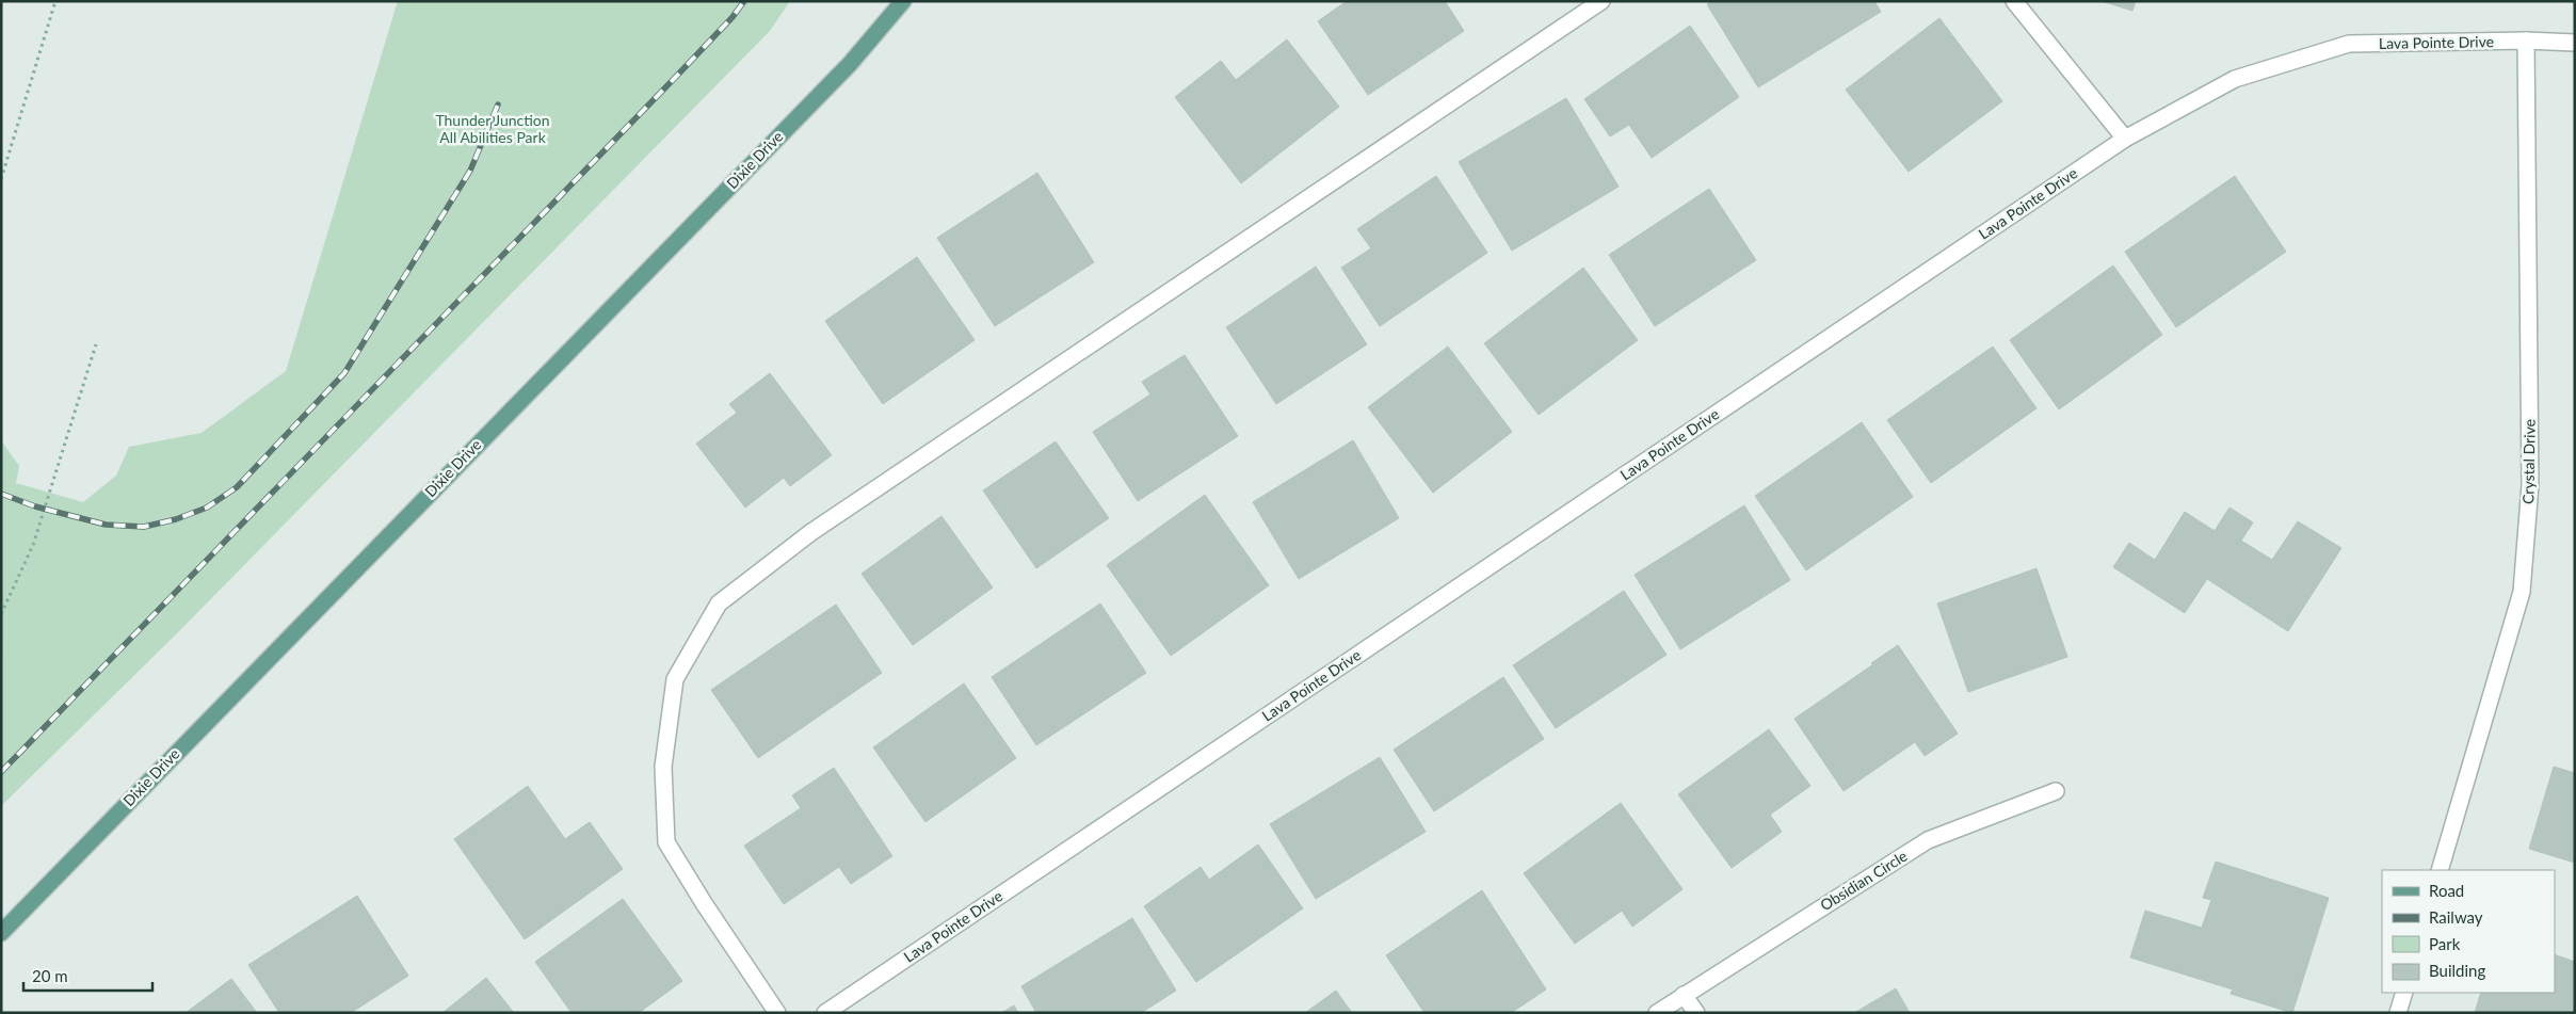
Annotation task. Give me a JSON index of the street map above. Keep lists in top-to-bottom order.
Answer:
{
  "streets": {
    "main road": ["Dixie Drive"],
    "street": ["Lava Pointe Drive", "Crystal Drive", "Obsidian Circle"]
  },
  "crossings": [
    ["Lava Pointe Drive", "Crystal Drive"]
  ],
  "parks": ["Thunder Junction All Abilities Park"],
  "legend": [
    "Road",
    "Railway",
    "Park",
    "Building"
  ],
  "scale_bar": "20 m"
}
